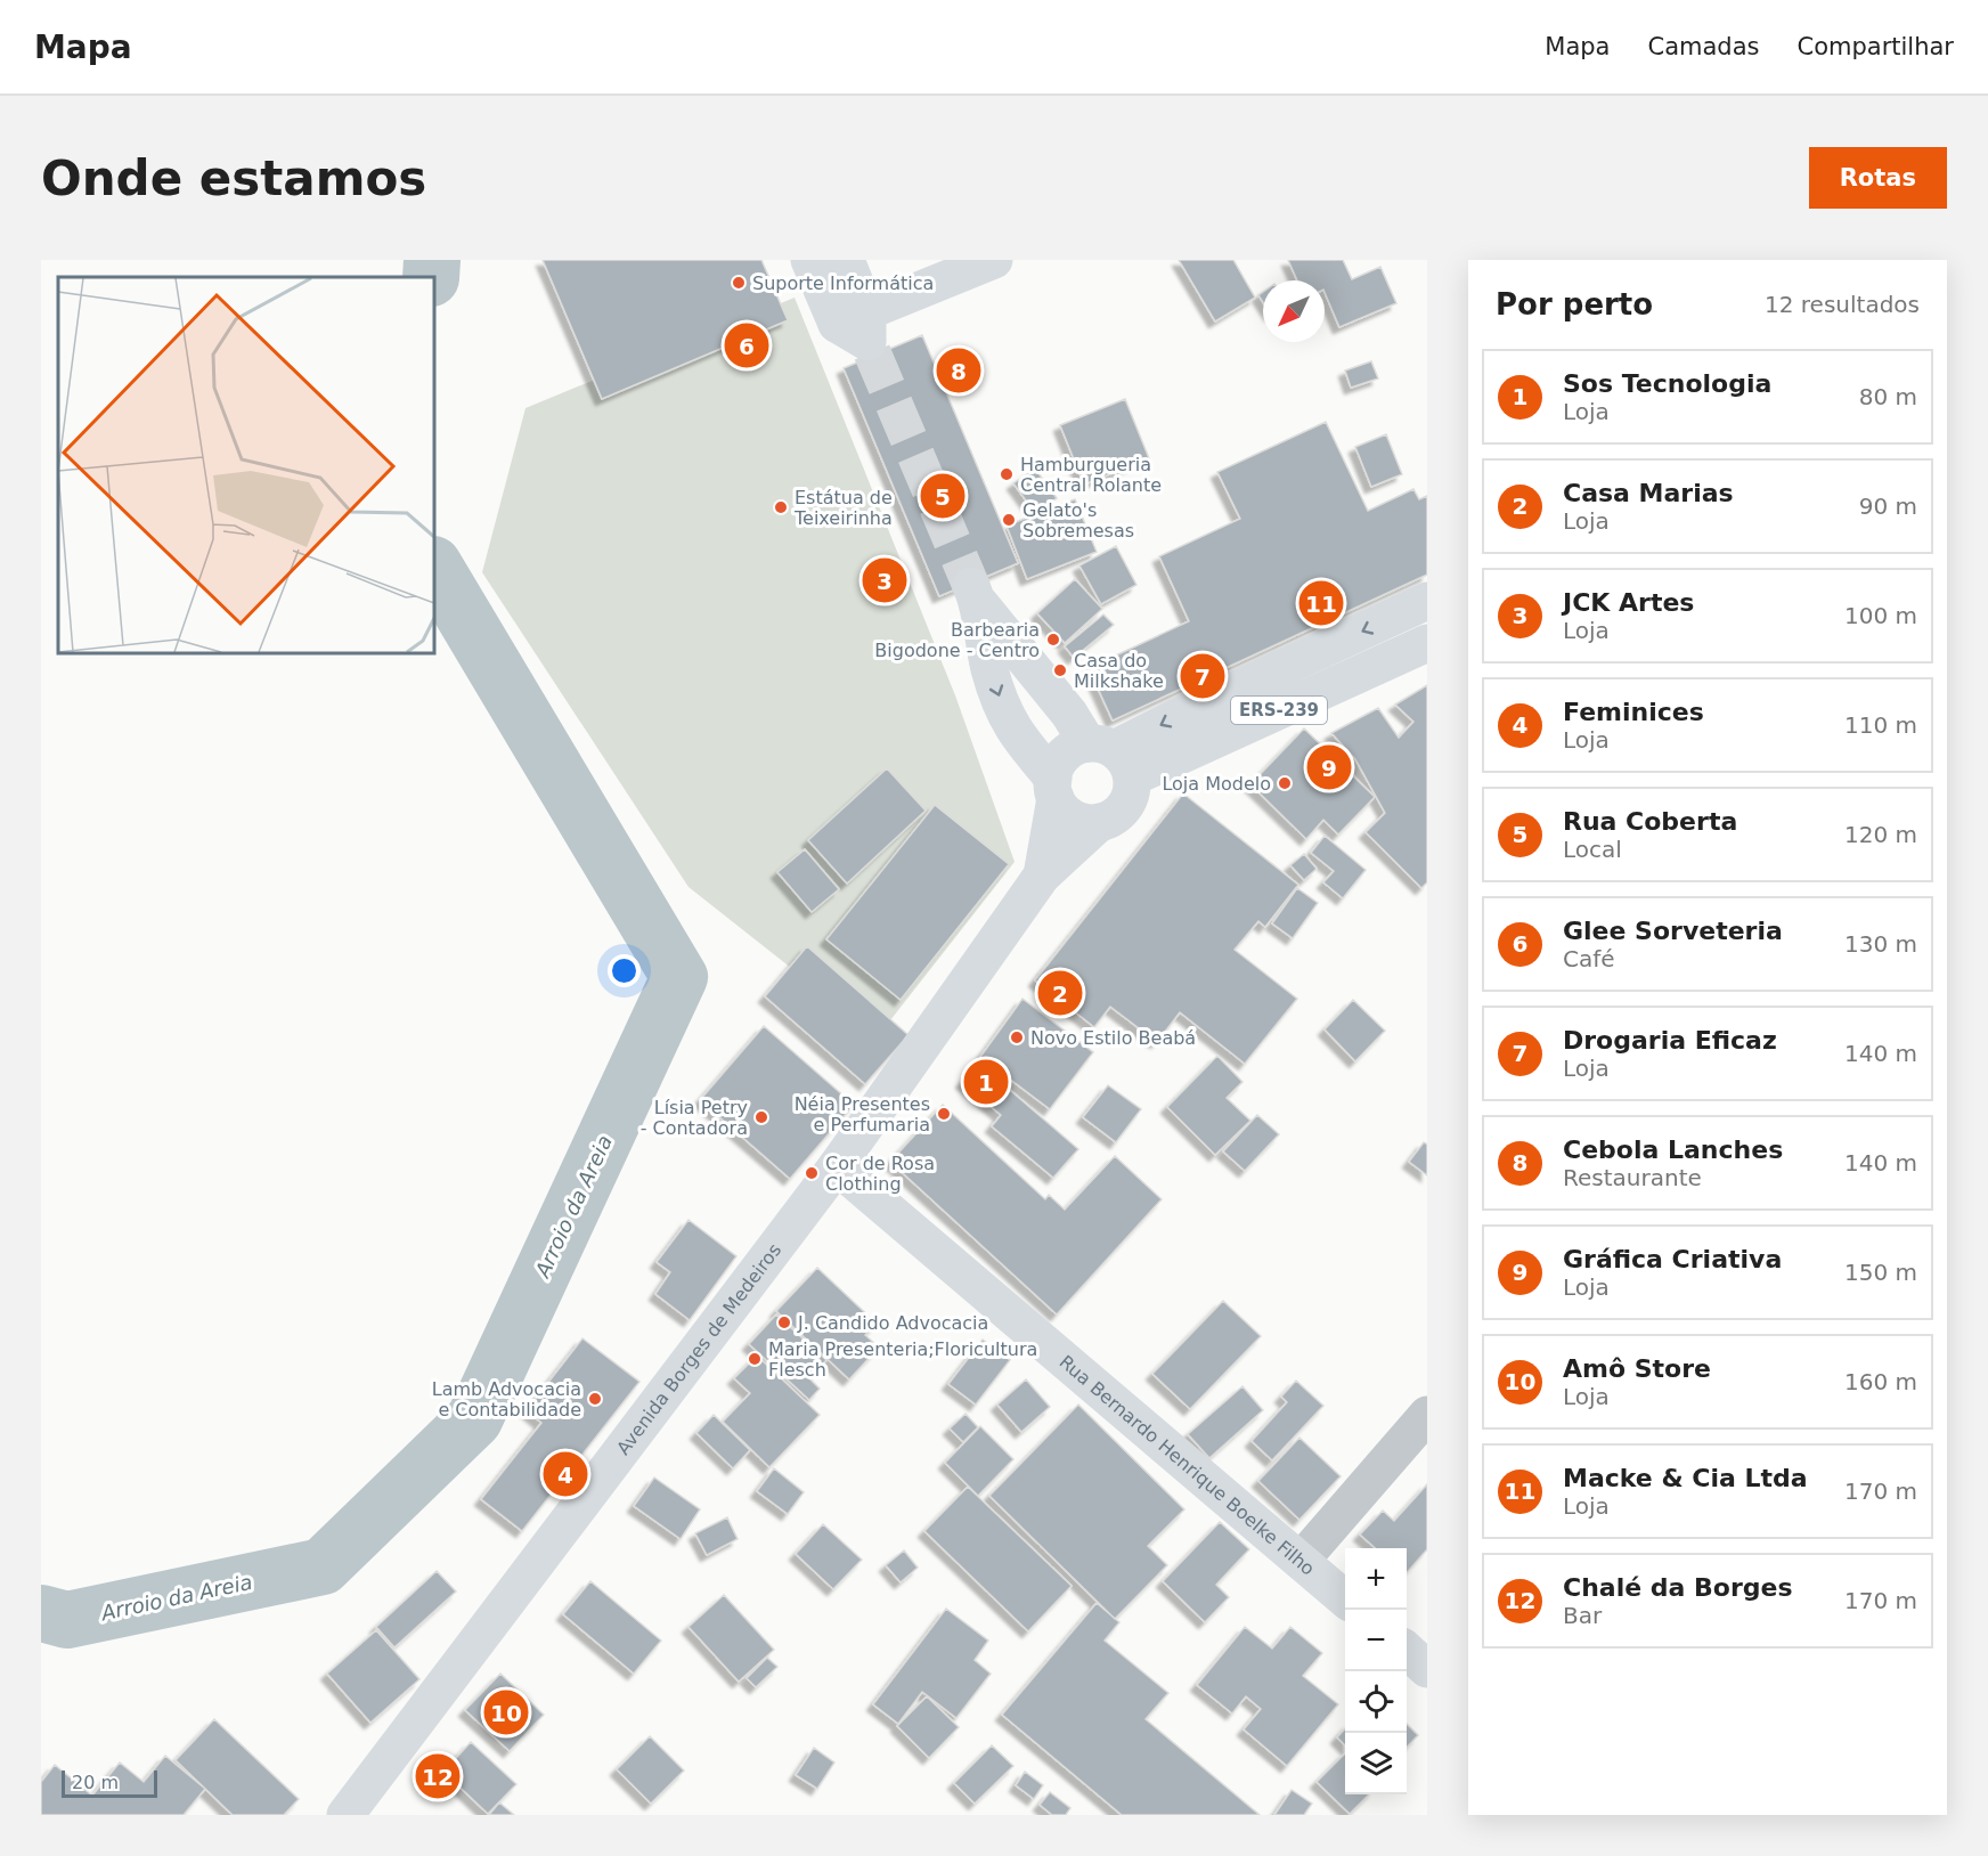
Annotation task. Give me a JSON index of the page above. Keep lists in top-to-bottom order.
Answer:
{
  "streets": {
    "main road": ["ERS-239", "Avenida Borges de Medeiros", "Rua Bernardo Henrique Boelke Filho"]
  },
  "crossings": [
    ["Avenida Borges de Medeiros", "Rua Bernardo Henrique Boelke Filho"]
  ],
  "water": ["Arroio da Areia"],
  "places": [
    "Suporte Informática",
    "Hamburgueria Central Rolante",
    "Estátua de Teixeirinha",
    "Gelato's Sobremesas",
    "Barbearia Bigodone - Centro",
    "Casa do Milkshake",
    "Loja Modelo",
    "Novo Estilo Beabá",
    "Néia Presentes e Perfumaria",
    "Lísia Petry - Contadora",
    "Cor de Rosa Clothing",
    "J. Candido Advocacia",
    "Maria Presenteria;Floricultura Flesch",
    "Lamb Advocacia e Contabilidade"
  ],
  "scale_bar": "20 m",
  "north": "bottom left",
  "page": {
    "header": "Mapa",
    "nav": ["Mapa", "Camadas", "Compartilhar"],
    "buttons": "Rotas",
    "title": "Onde estamos",
    "heading": ["Por perto", "12 resultados"],
    "pins": [
      "6",
      "8",
      "5",
      "3",
      "11",
      "7",
      "9",
      "2",
      "1",
      "4",
      "10",
      "12"
    ],
    "list": [
      {
        "mark": "1",
        "name": "Sos Tecnologia",
        "note": "Loja",
        "value": "80 m"
      },
      {
        "mark": "2",
        "name": "Casa Marias",
        "note": "Loja",
        "value": "90 m"
      },
      {
        "mark": "3",
        "name": "JCK Artes",
        "note": "Loja",
        "value": "100 m"
      },
      {
        "mark": "4",
        "name": "Feminices",
        "note": "Loja",
        "value": "110 m"
      },
      {
        "mark": "5",
        "name": "Rua Coberta",
        "note": "Local",
        "value": "120 m"
      },
      {
        "mark": "6",
        "name": "Glee Sorveteria",
        "note": "Café",
        "value": "130 m"
      },
      {
        "mark": "7",
        "name": "Drogaria Eficaz",
        "note": "Loja",
        "value": "140 m"
      },
      {
        "mark": "8",
        "name": "Cebola Lanches",
        "note": "Restaurante",
        "value": "140 m"
      },
      {
        "mark": "9",
        "name": "Gráfica Criativa",
        "note": "Loja",
        "value": "150 m"
      },
      {
        "mark": "10",
        "name": "Amô Store",
        "note": "Loja",
        "value": "160 m"
      },
      {
        "mark": "11",
        "name": "Macke & Cia Ltda",
        "note": "Loja",
        "value": "170 m"
      },
      {
        "mark": "12",
        "name": "Chalé da Borges",
        "note": "Bar",
        "value": "170 m"
      }
    ],
    "map_buttons": ["+", "−"],
    "scale": "20 m"
  }
}
